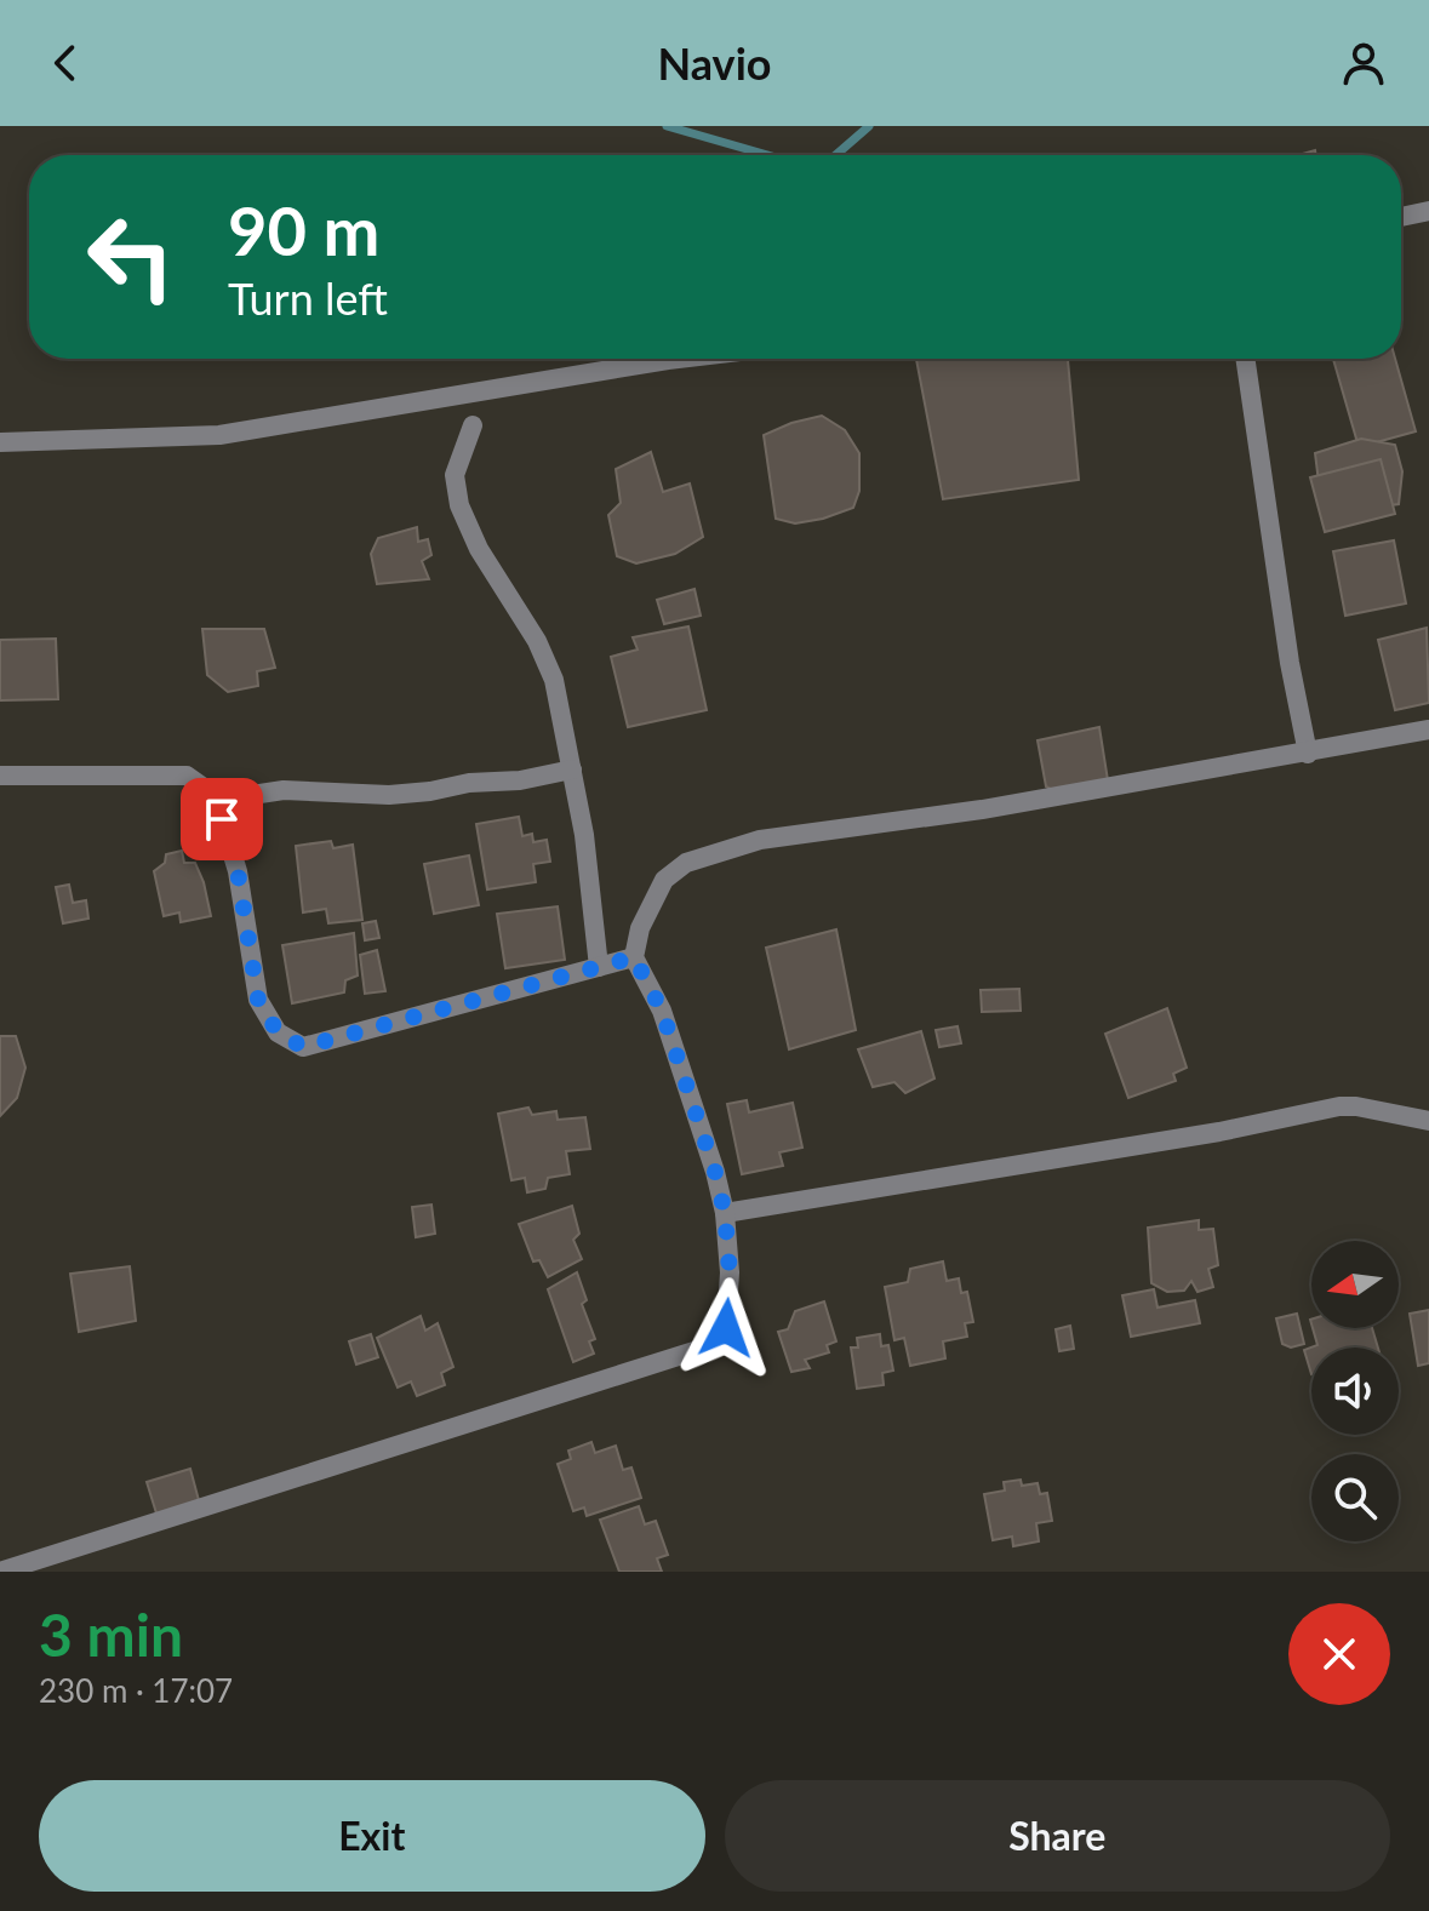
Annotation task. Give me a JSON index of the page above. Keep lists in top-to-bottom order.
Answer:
{
  "north": "left",
  "page": {
    "header": "Navio",
    "turn": ["90 m", "Turn left"],
    "heading": ["3 min", "230 m · 17:07"],
    "buttons": ["Exit", "Share"]
  }
}
